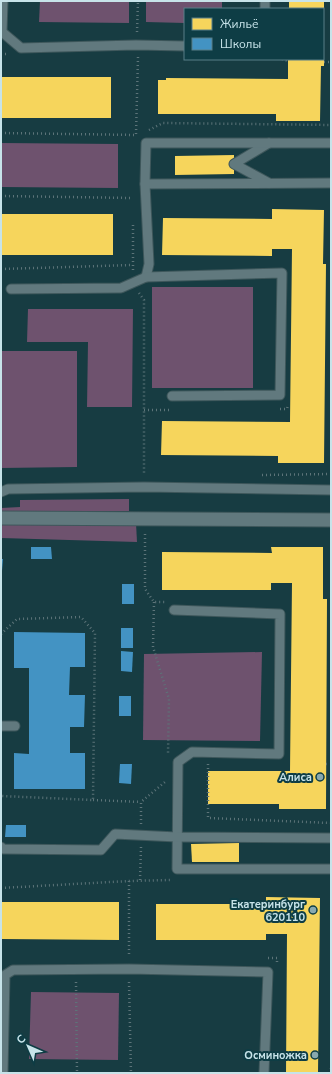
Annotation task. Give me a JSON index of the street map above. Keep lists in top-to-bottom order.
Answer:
{
  "places": ["Алиса", "Екатеринбург 620110", "Осминожка"],
  "legend": ["Жильё", "Школы"],
  "north": "top left"
}
